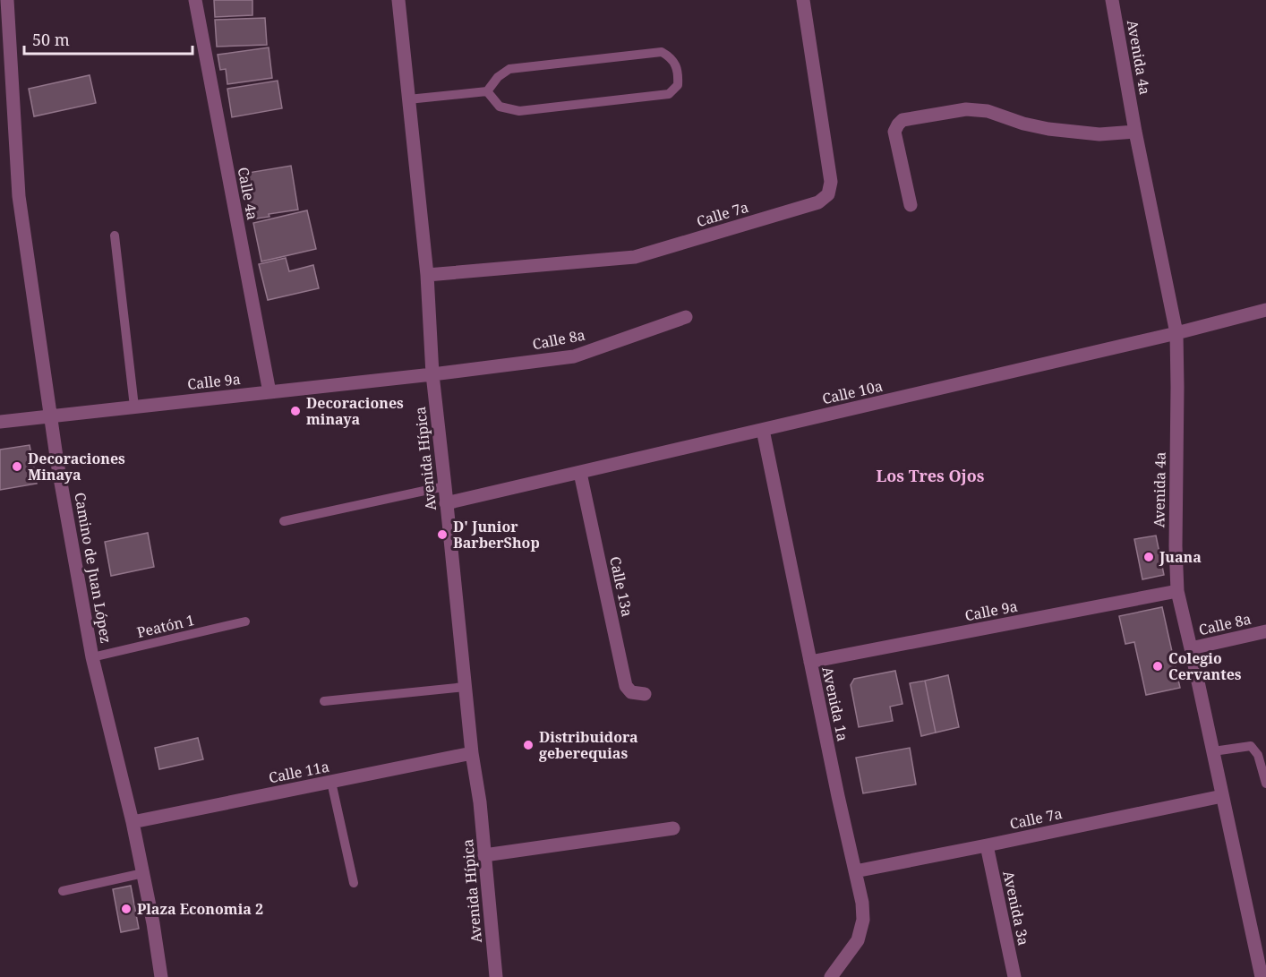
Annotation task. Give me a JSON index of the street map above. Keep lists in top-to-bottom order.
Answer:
{
  "streets": {
    "street": [
      "Avenida 4a",
      "Calle 4a",
      "Calle 7a",
      "Calle 8a",
      "Calle 9a",
      "Calle 10a",
      "Avenida Hípica",
      "Camino de Juan López",
      "Calle 13a",
      "Avenida 1a",
      "Calle 11a",
      "Avenida 3a"
    ],
    "lane": ["Peatón 1"]
  },
  "crossings": [
    ["Avenida 4a", "Calle 7a"],
    ["Avenida 4a", "Calle 8a"],
    ["Avenida 4a", "Calle 9a"],
    ["Avenida 4a", "Calle 10a"],
    ["Calle 4a", "Calle 9a"],
    ["Calle 7a", "Avenida Hípica"],
    ["Calle 7a", "Avenida 1a"],
    ["Calle 7a", "Avenida 3a"],
    ["Calle 8a", "Calle 9a"],
    ["Calle 8a", "Avenida Hípica"],
    ["Calle 9a", "Avenida Hípica"],
    ["Calle 9a", "Camino de Juan López"],
    ["Calle 9a", "Avenida 1a"],
    ["Calle 10a", "Avenida Hípica"],
    ["Calle 10a", "Calle 13a"],
    ["Calle 10a", "Avenida 1a"],
    ["Avenida Hípica", "Calle 11a"],
    ["Camino de Juan López", "Peatón 1"],
    ["Camino de Juan López", "Calle 11a"]
  ],
  "districts": ["Los Tres Ojos"],
  "places": [
    "Decoraciones minaya",
    "Decoraciones Minaya",
    "D' Junior BarberShop",
    "Juana",
    "Colegio Cervantes",
    "Distribuidora geberequias",
    "Plaza Economia 2"
  ],
  "scale_bar": "50 m"
}
